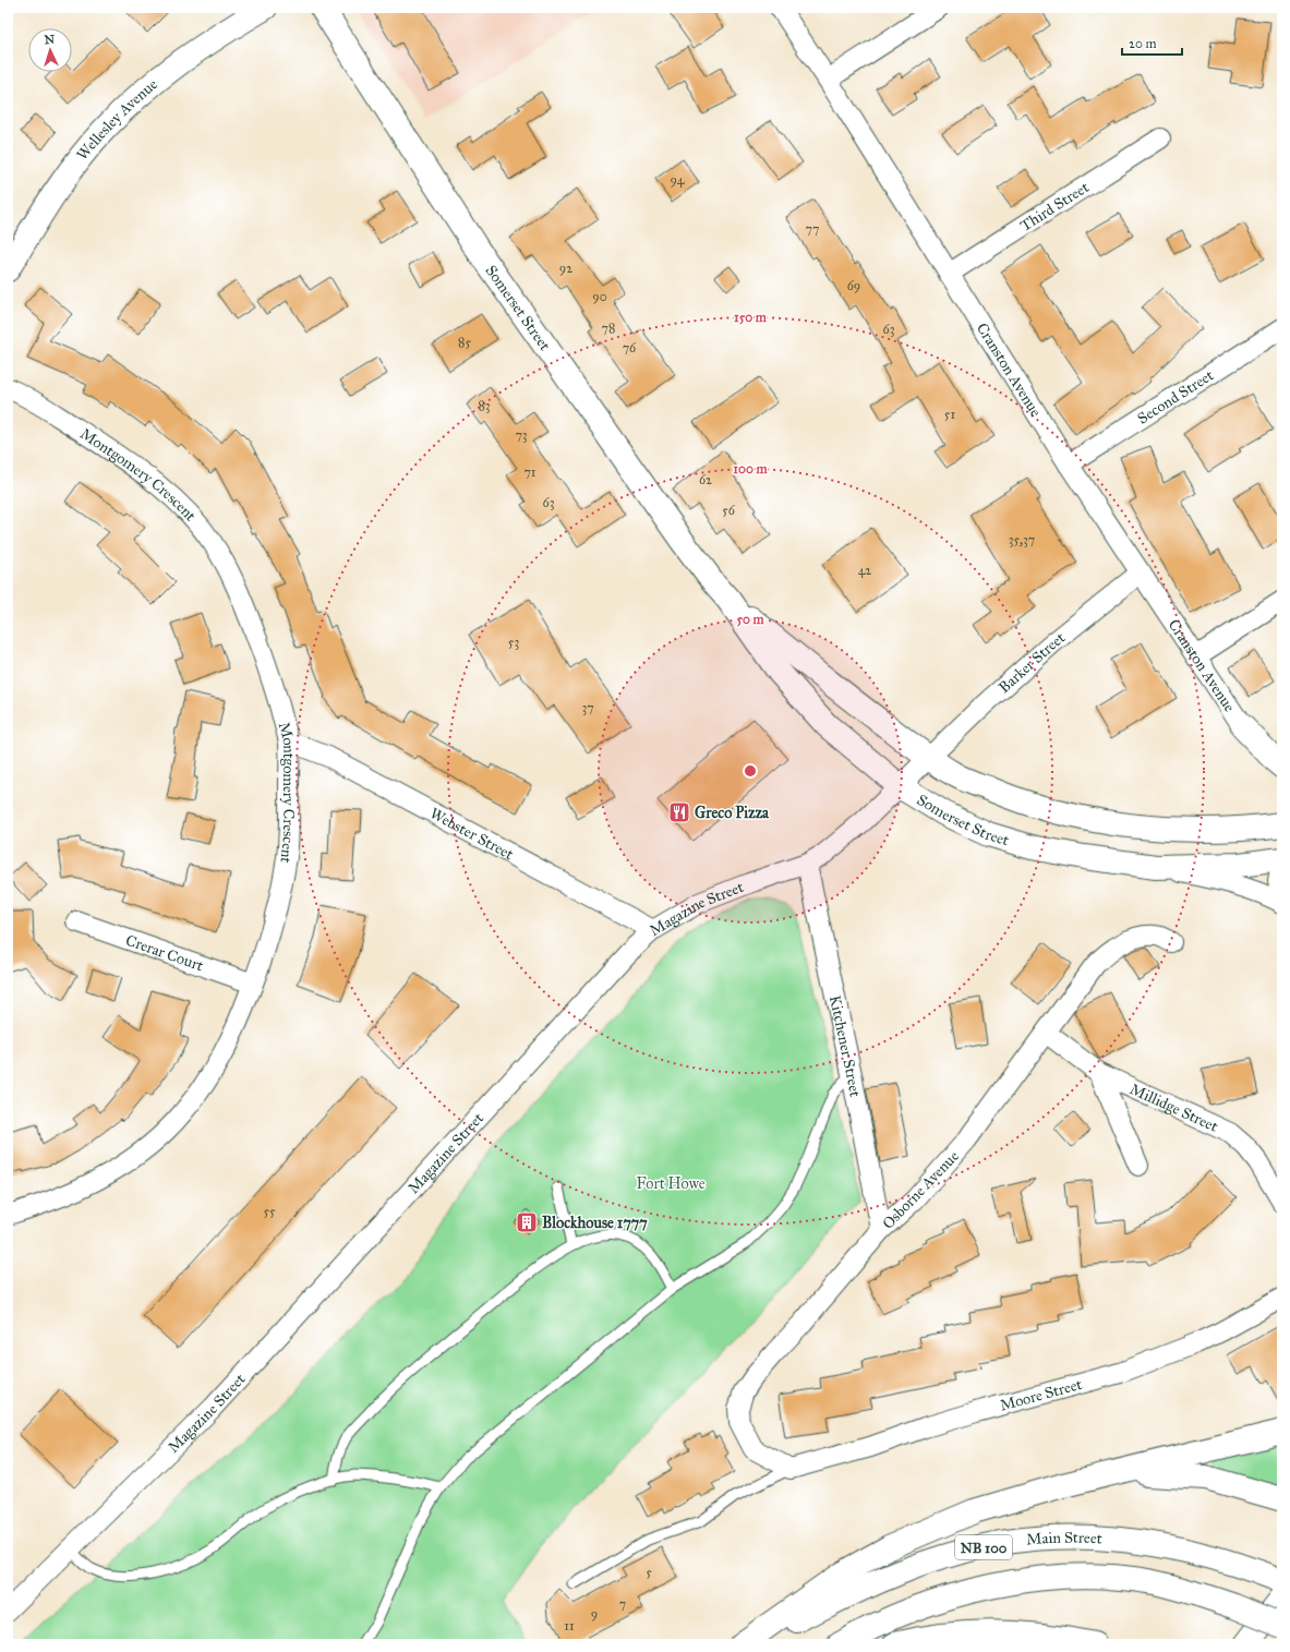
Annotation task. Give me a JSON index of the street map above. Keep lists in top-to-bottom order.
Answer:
{
  "streets": {
    "main road": [
      "Wellesley Avenue",
      "Somerset Street",
      "Main Street",
      "NB 100"
    ],
    "street": [
      "Third Street",
      "Cranston Avenue",
      "Second Street",
      "Montgomery Crescent",
      "Barker Street",
      "Webster Street",
      "Magazine Street",
      "Crerar Court",
      "Kitchener Street",
      "Millidge Street",
      "Osborne Avenue",
      "Moore Street"
    ]
  },
  "crossings": [
    ["Third Street", "Cranston Avenue"],
    ["Somerset Street", "Barker Street"],
    ["Somerset Street", "Magazine Street"],
    ["Cranston Avenue", "Second Street"],
    ["Cranston Avenue", "Barker Street"],
    ["Montgomery Crescent", "Webster Street"],
    ["Montgomery Crescent", "Crerar Court"],
    ["Barker Street", "Magazine Street"],
    ["Webster Street", "Magazine Street"],
    ["Magazine Street", "Kitchener Street"],
    ["Kitchener Street", "Osborne Avenue"],
    ["Millidge Street", "Osborne Avenue"],
    ["Osborne Avenue", "Moore Street"]
  ],
  "parks": ["Fort Howe"],
  "places": {
    "restaurant": ["Greco Pizza"],
    "building": ["Blockhouse 1777"]
  },
  "house_numbers": [
    "94",
    "77",
    "92",
    "69",
    "90",
    "78",
    "63",
    "85",
    "76",
    "83",
    "51",
    "73",
    "71",
    "62",
    "63",
    "56",
    "35,37",
    "42",
    "53",
    "37",
    "55",
    "5",
    "7",
    "9",
    "11"
  ],
  "scale_bar": "20 m",
  "north": "top",
  "rings": ["150 m", "100 m", "50 m"]
}
